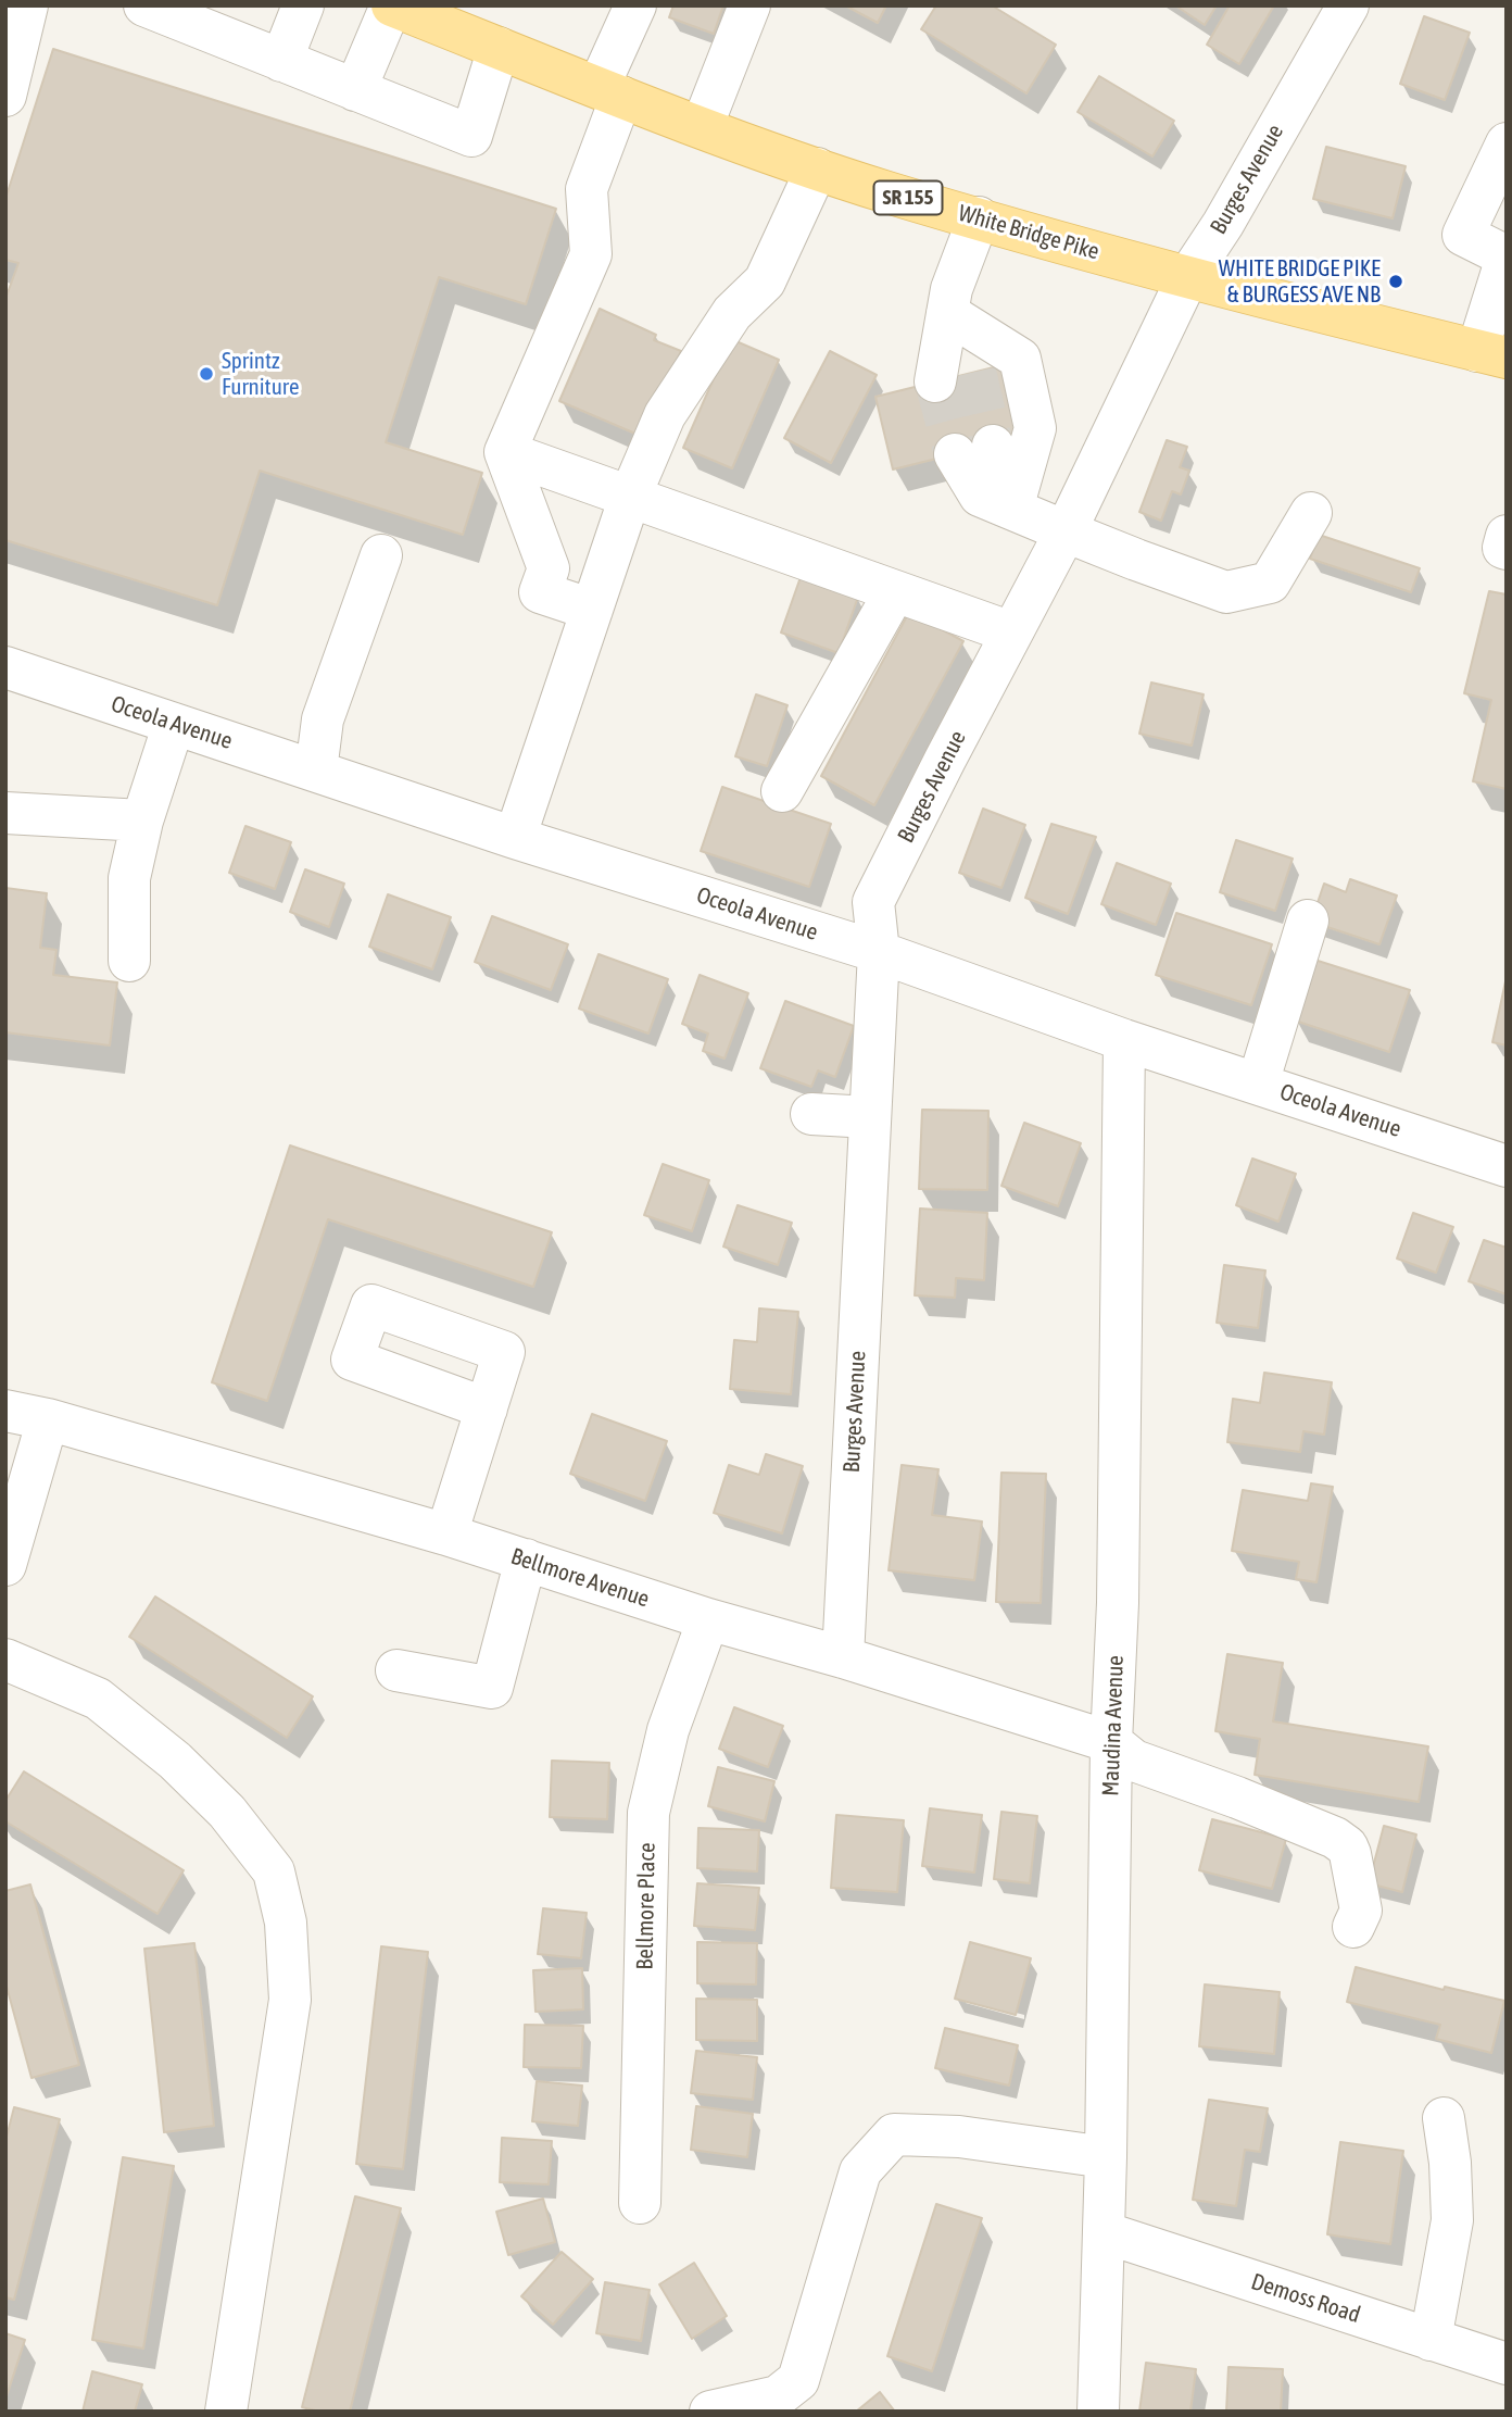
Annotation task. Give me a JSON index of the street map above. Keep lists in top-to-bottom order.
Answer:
{
  "streets": {
    "main road": ["SR 155", "White Bridge Pike"],
    "street": [
      "Burges Avenue",
      "Oceola Avenue",
      "Bellmore Avenue",
      "Maudina Avenue",
      "Bellmore Place",
      "Demoss Road"
    ]
  },
  "crossings": [
    ["Burges Avenue", "White Bridge Pike"],
    ["Burges Avenue", "Oceola Avenue"],
    ["Burges Avenue", "Bellmore Avenue"],
    ["Oceola Avenue", "Maudina Avenue"],
    ["Bellmore Avenue", "Maudina Avenue"],
    ["Bellmore Avenue", "Bellmore Place"],
    ["Maudina Avenue", "Demoss Road"]
  ],
  "places": ["WHITE BRIDGE PIKE & BURGESS AVE NB", "Sprintz Furniture"]
}
